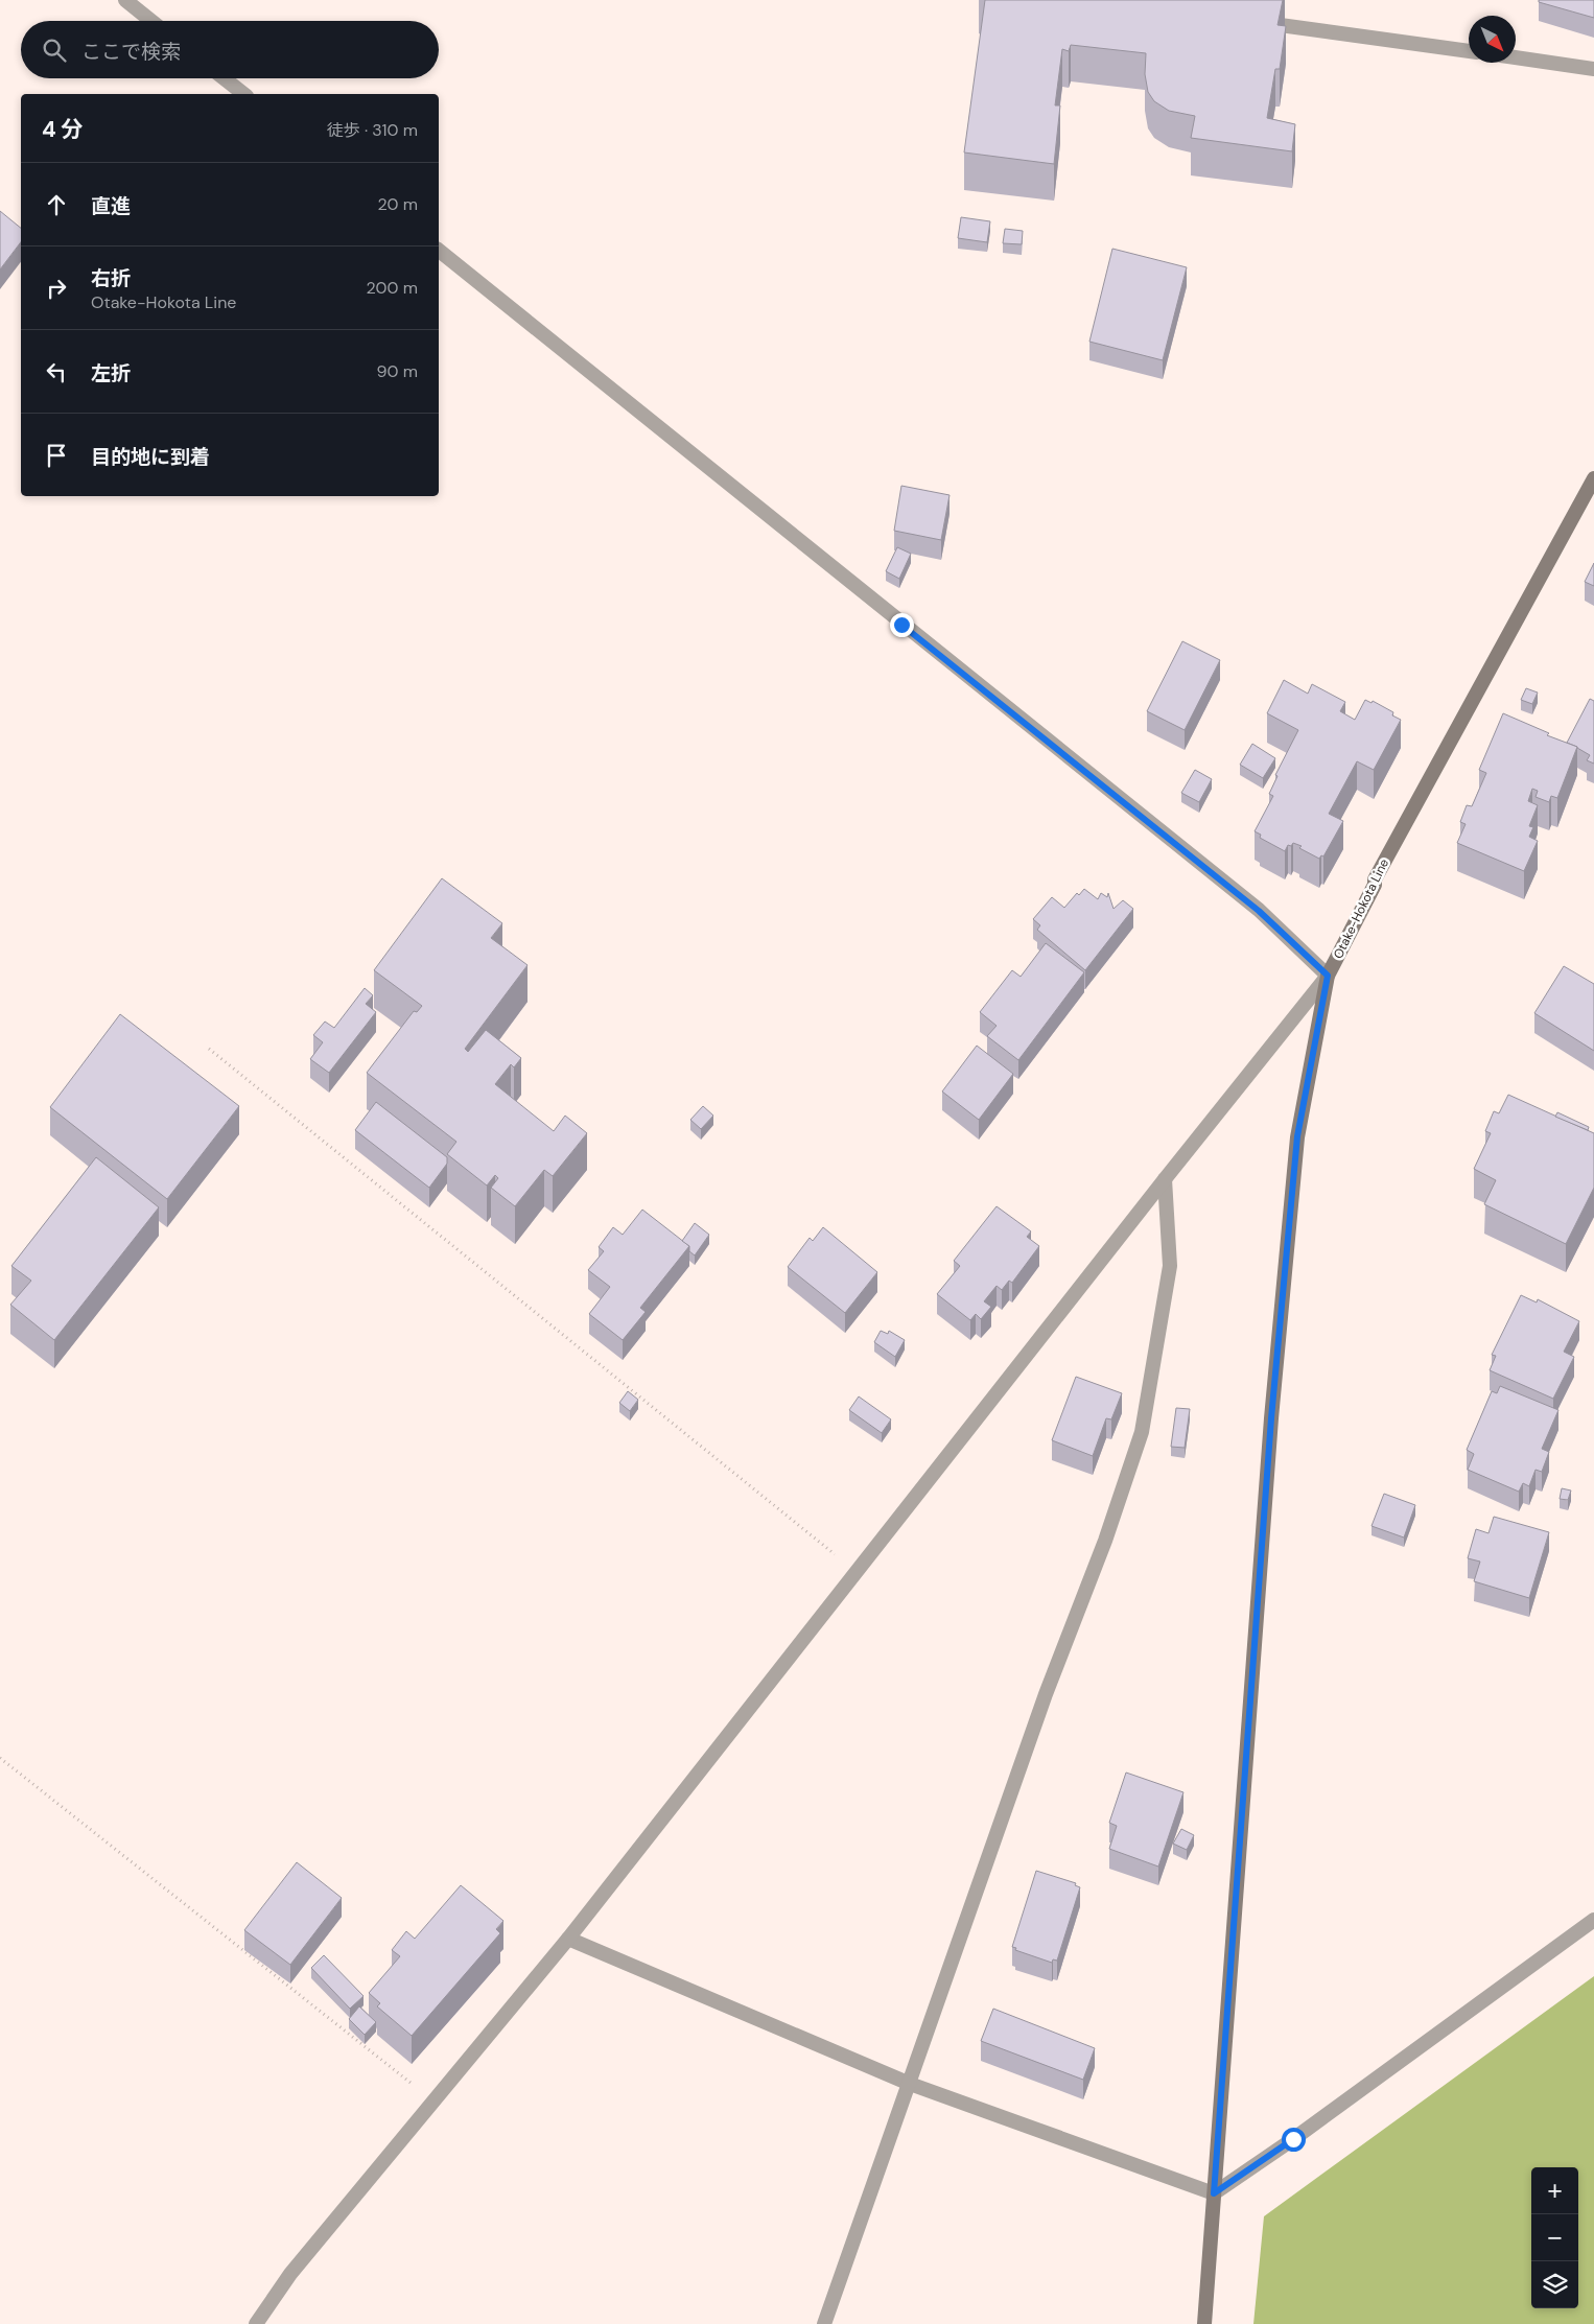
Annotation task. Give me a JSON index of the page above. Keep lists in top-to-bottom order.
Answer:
{
  "streets": {
    "main road": ["Otake-Hokota Line"]
  },
  "north": "bottom right",
  "page": {
    "search": "ここで検索",
    "heading": ["4 分", "徒歩 · 310 m"],
    "list": [
      ["直進", "20 m"],
      ["右折", "Otake-Hokota Line", "200 m"],
      ["左折", "90 m"],
      "目的地に到着"
    ],
    "map_buttons": ["+", "−"]
  }
}
